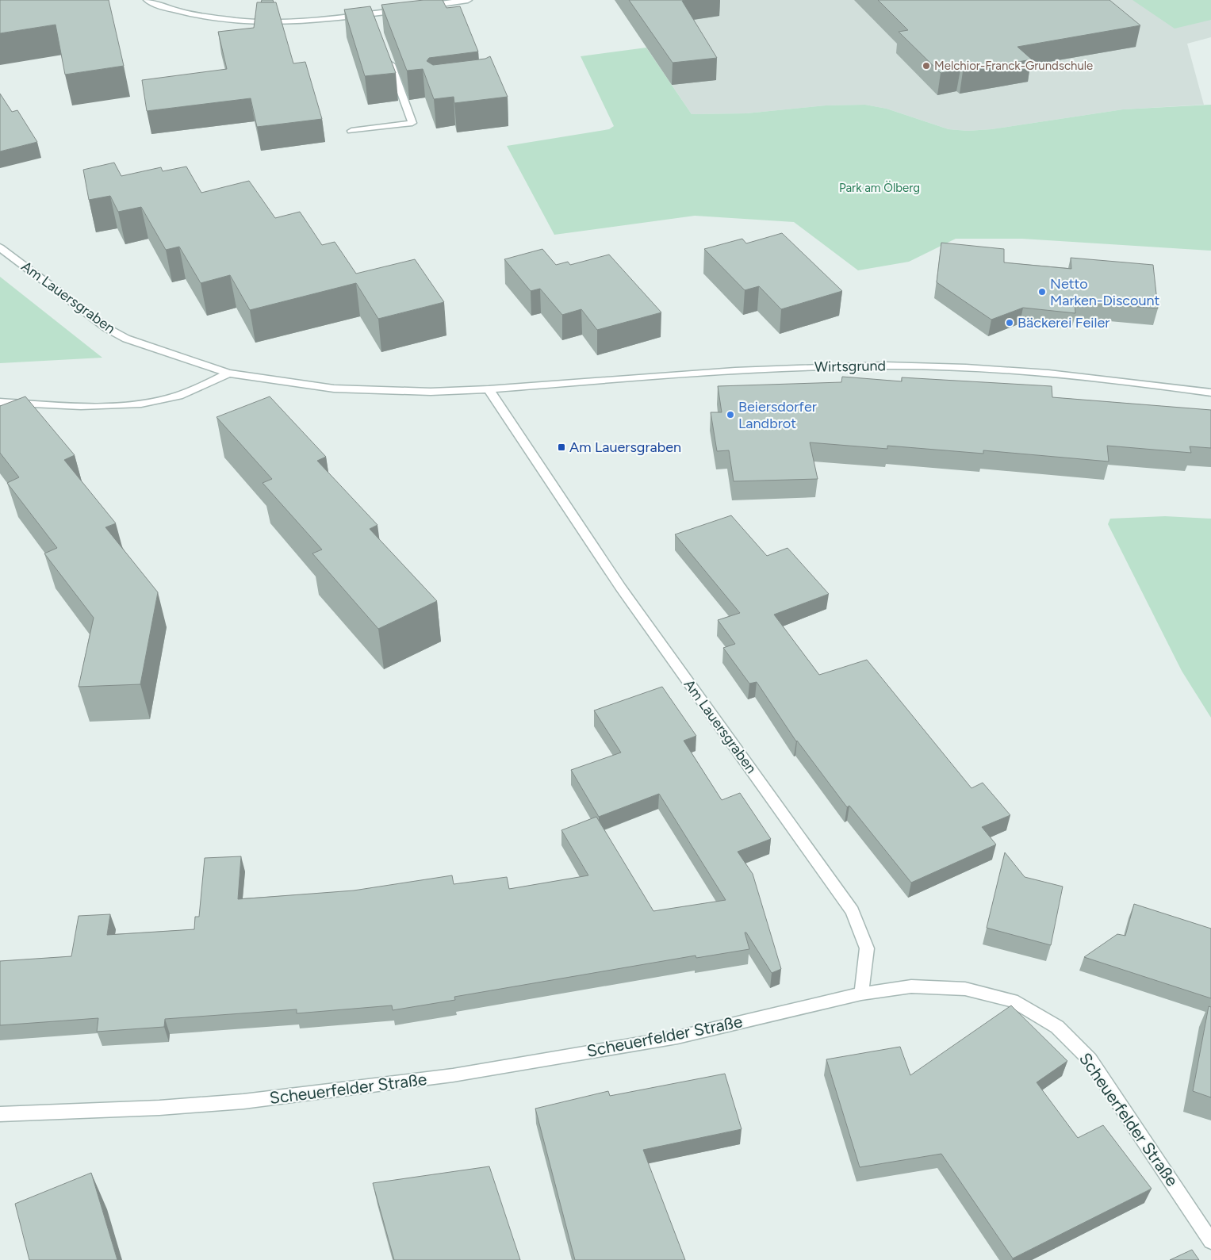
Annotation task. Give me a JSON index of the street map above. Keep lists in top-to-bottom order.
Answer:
{
  "streets": {
    "street": ["Am Lauersgraben", "Wirtsgrund", "Scheuerfelder Straße"]
  },
  "crossings": [
    ["Am Lauersgraben", "Wirtsgrund"],
    ["Am Lauersgraben", "Scheuerfelder Straße"]
  ],
  "parks": ["Park am Ölberg"],
  "places": {
    "other": [
      "Melchior-Franck-Grundschule",
      "Netto Marken-Discount",
      "Bäckerei Feiler",
      "Beiersdorfer Landbrot"
    ],
    "transit": ["Am Lauersgraben"]
  }
}
